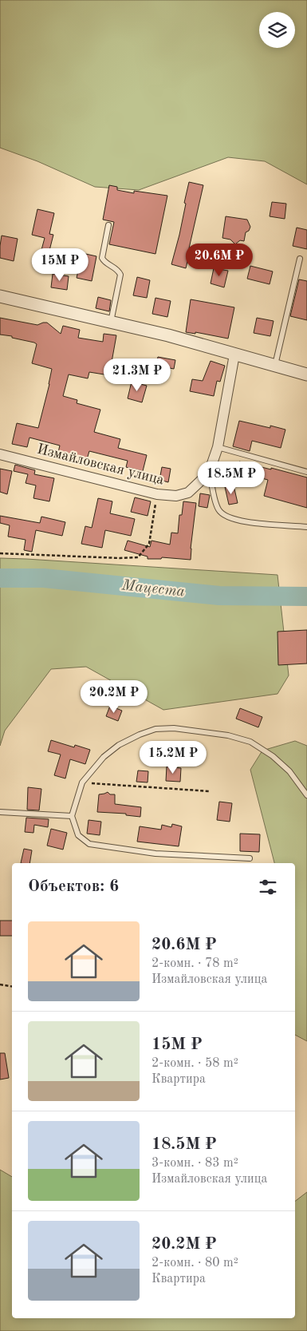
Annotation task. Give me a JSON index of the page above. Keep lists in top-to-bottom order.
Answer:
{
  "streets": {
    "street": ["Измайловская улица"]
  },
  "water": ["Мацеста"],
  "page": {
    "price": [
      "20.6M ₽",
      "15M ₽",
      "21.3M ₽",
      "18.5M ₽",
      "20.2M ₽",
      "15.2M ₽"
    ],
    "heading": "Объектов: 6",
    "list": [
      {
        "name": "20.6M ₽",
        "note": "2-комн. · 78 m² · Измайловская улица"
      },
      {
        "name": "15M ₽",
        "note": "2-комн. · 58 m² · Квартира"
      },
      {
        "name": "18.5M ₽",
        "note": "3-комн. · 83 m² · Измайловская улица"
      },
      {
        "name": "20.2M ₽",
        "note": "2-комн. · 80 m² · Квартира"
      }
    ]
  }
}
